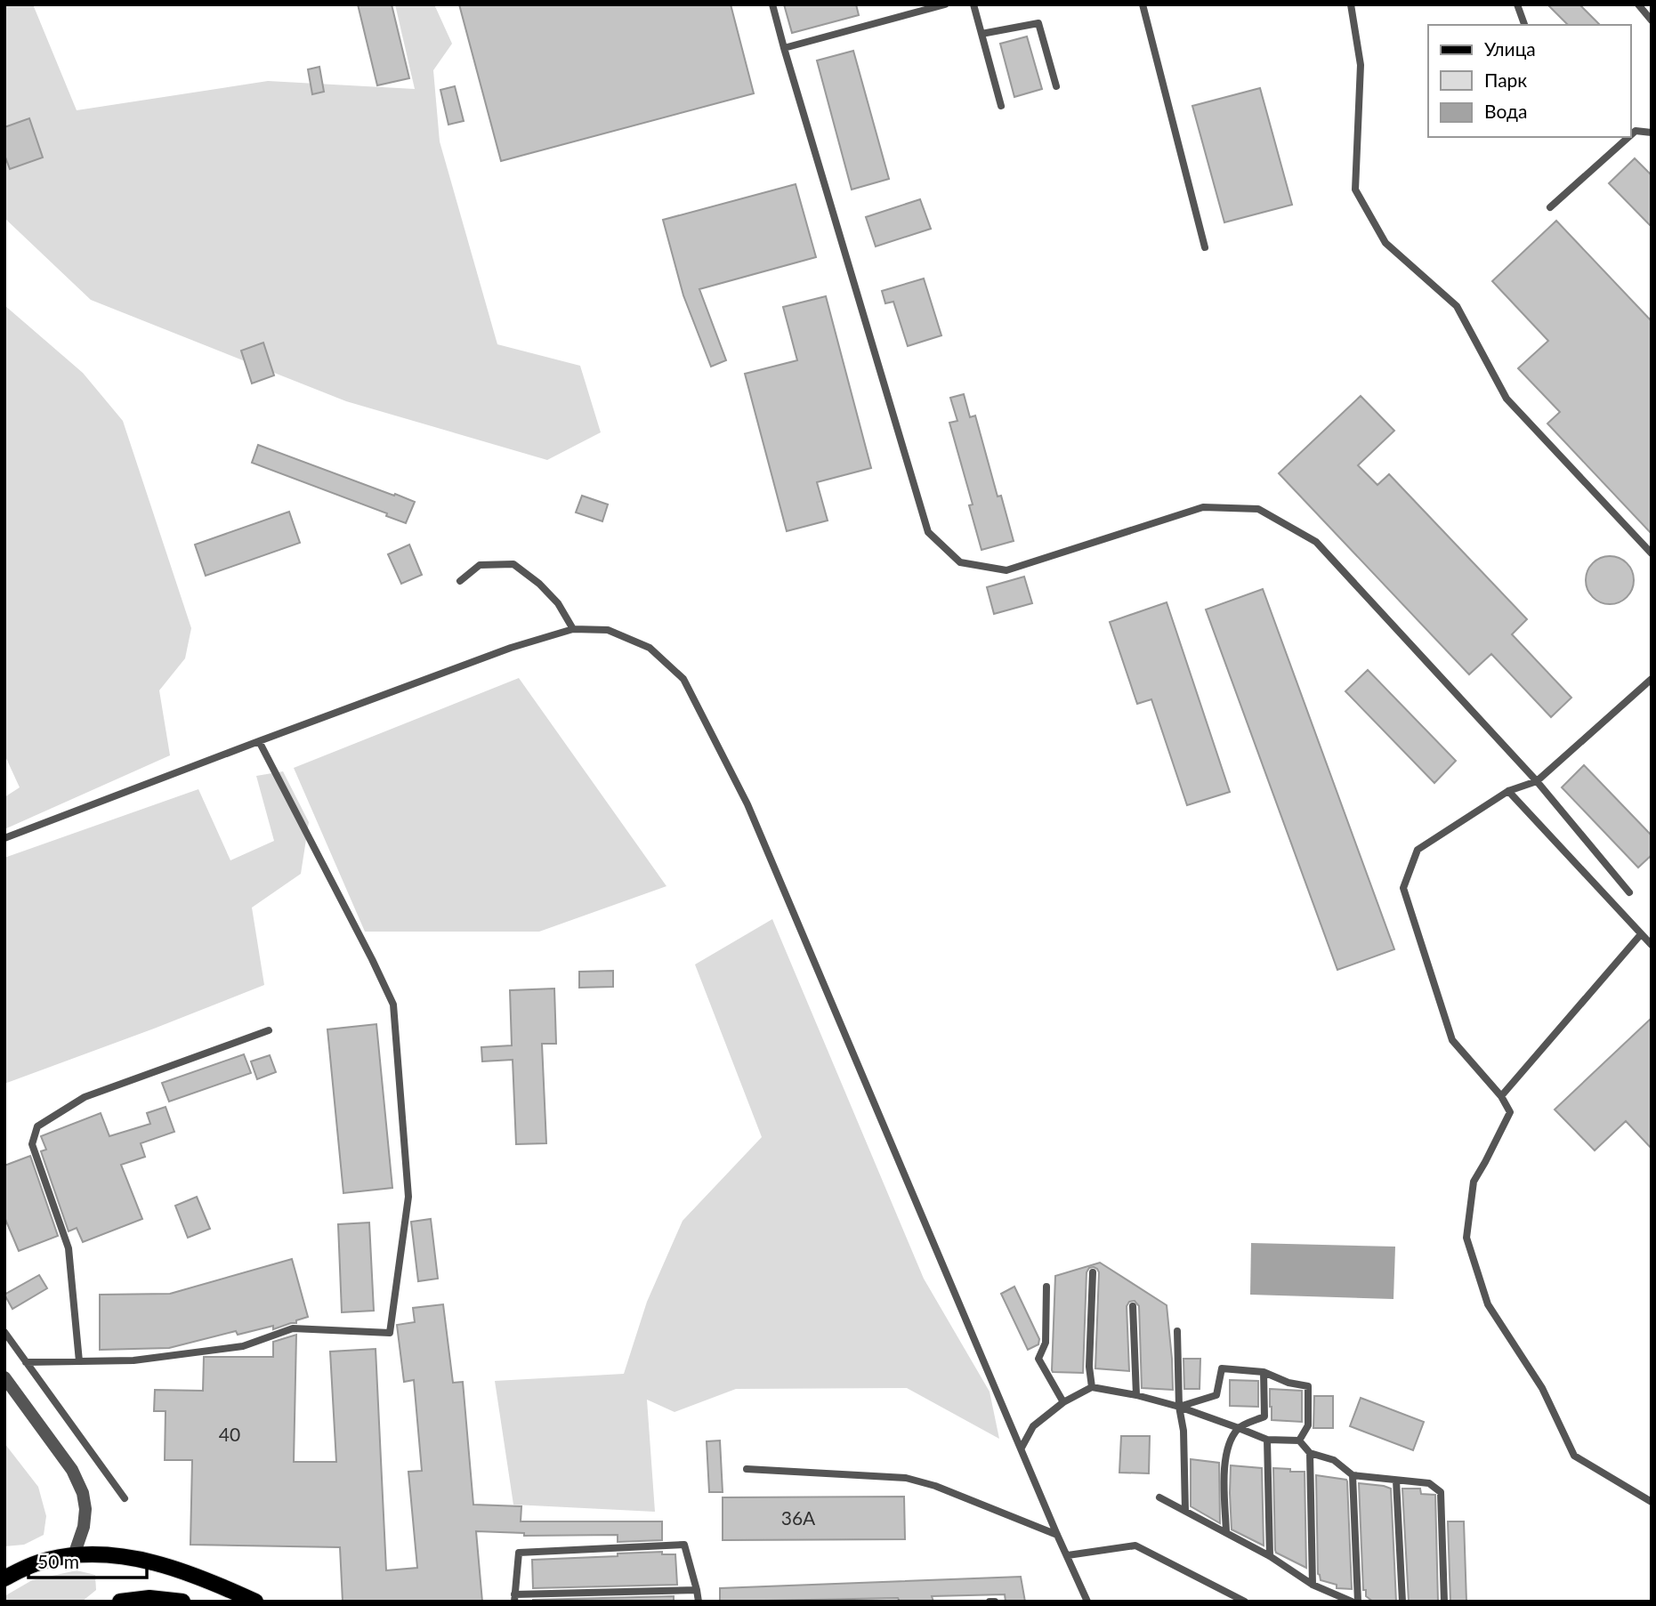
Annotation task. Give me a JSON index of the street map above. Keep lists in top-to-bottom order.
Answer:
{
  "house_numbers": ["40", "36А"],
  "legend": ["Улица", "Парк", "Вода"],
  "scale_bar": "50 m"
}
